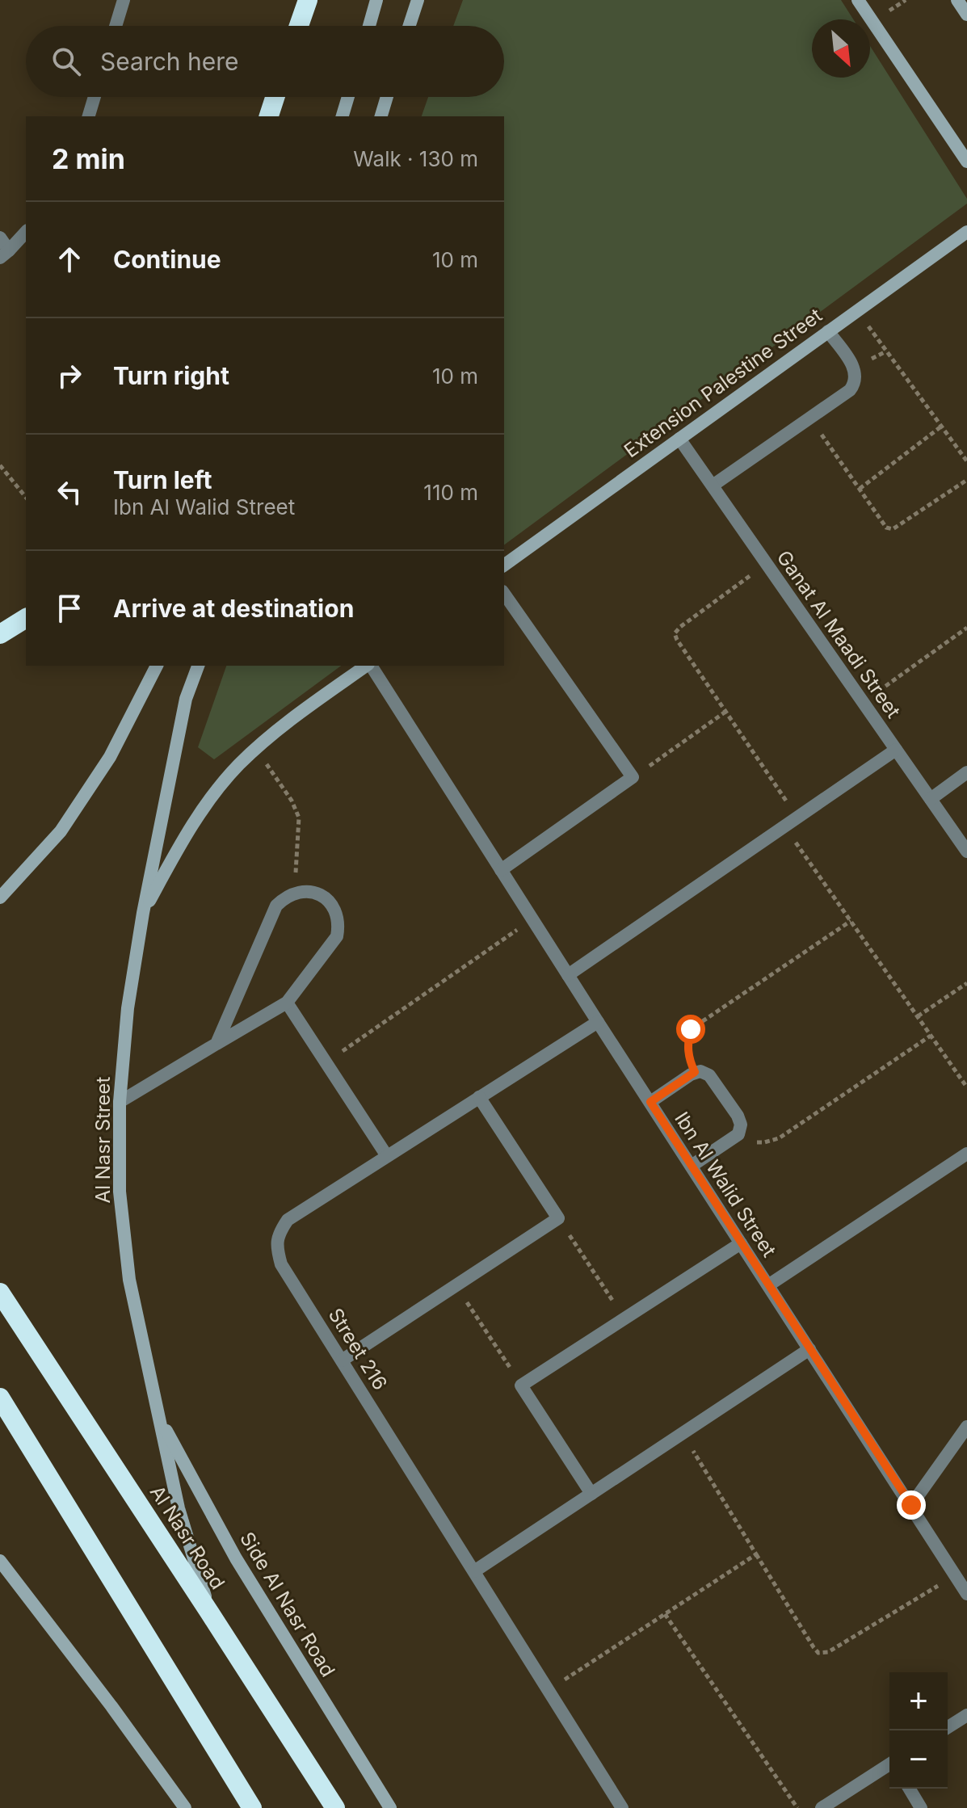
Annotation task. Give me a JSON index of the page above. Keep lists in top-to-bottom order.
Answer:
{
  "streets": {
    "highway": ["Al Nasr Road"],
    "main road": ["Extension Palestine Street", "Al Nasr Street", "Side Al Nasr Road"],
    "street": ["Ganat Al Maadi Street", "Ibn Al Walid Street", "Street 216"]
  },
  "crossings": [
    ["Extension Palestine Street", "Ganat Al Maadi Street"],
    ["Al Nasr Street", "Al Nasr Road"],
    ["Al Nasr Street", "Side Al Nasr Road"],
    ["Ibn Al Walid Street", "Street 216"]
  ],
  "north": "bottom right",
  "page": {
    "search": "Search here",
    "heading": ["2 min", "Walk · 130 m"],
    "list": [
      ["Continue", "10 m"],
      ["Turn right", "10 m"],
      ["Turn left", "Ibn Al Walid Street", "110 m"],
      "Arrive at destination"
    ],
    "map_buttons": ["+", "−"]
  }
}
